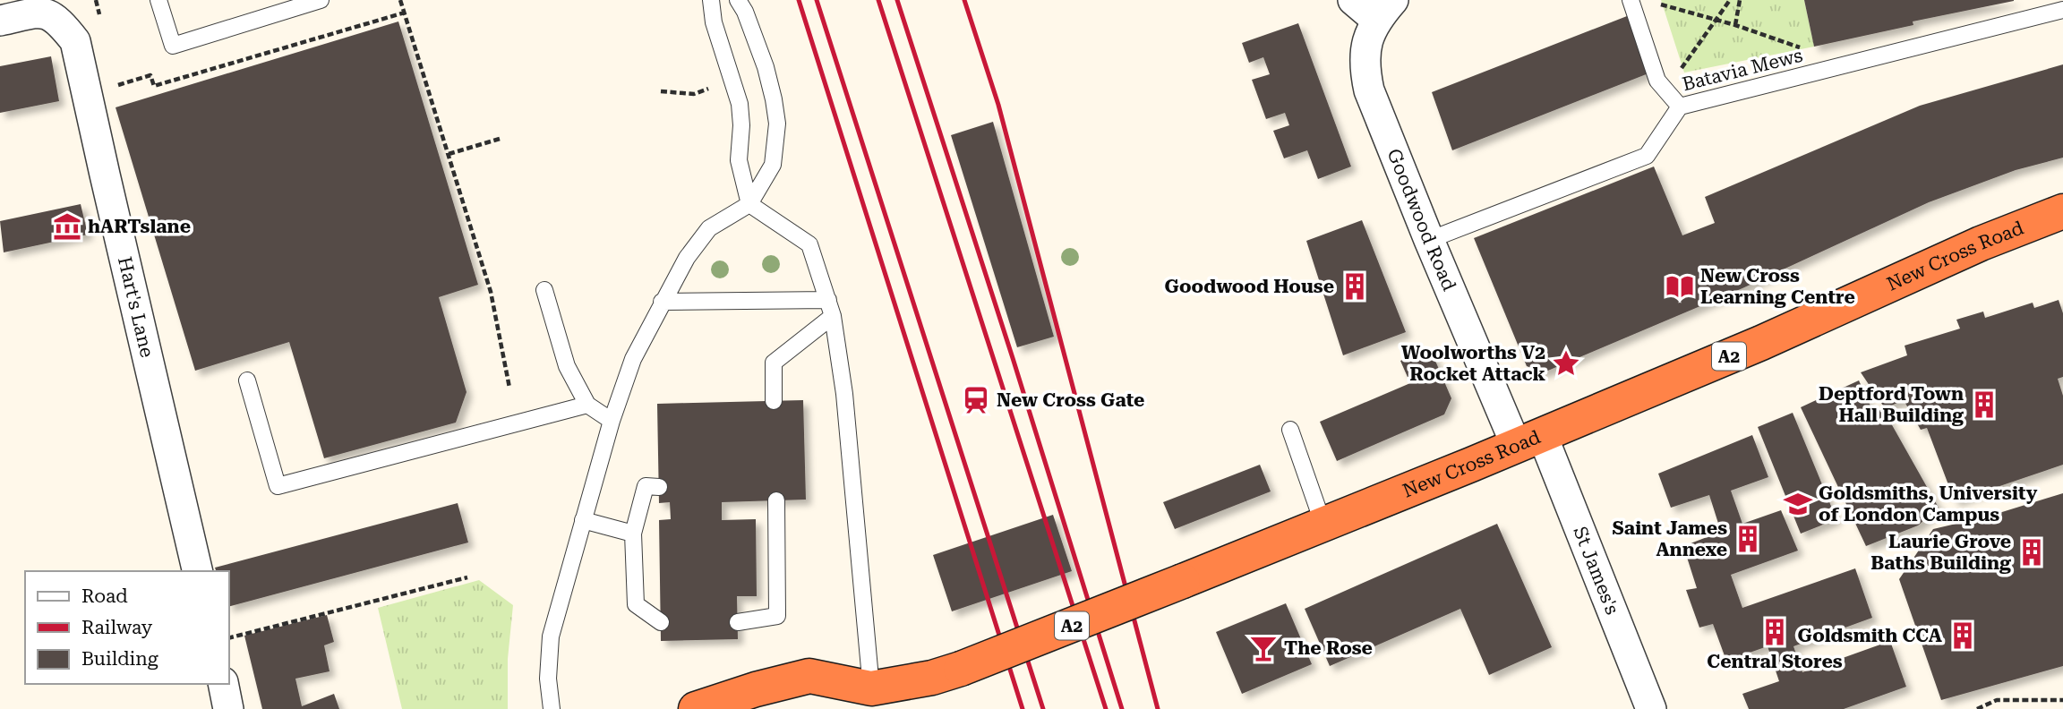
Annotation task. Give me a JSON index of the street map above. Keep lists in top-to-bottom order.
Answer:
{
  "streets": {
    "highway": ["New Cross Road", "A2"],
    "street": ["Goodwood Road", "Hart's Lane", "St James's"],
    "lane": ["Batavia Mews"]
  },
  "crossings": [
    ["Batavia Mews", "Goodwood Road"],
    ["Goodwood Road", "New Cross Road"],
    ["Goodwood Road", "St James's"],
    ["New Cross Road", "St James's"]
  ],
  "places": {
    "museum": ["hARTslane"],
    "building": [
      "Goodwood House",
      "Deptford Town Hall Building",
      "Saint James Annexe",
      "Laurie Grove Baths Building",
      "Central Stores",
      "Goldsmith CCA"
    ],
    "library": ["New Cross Learning Centre"],
    "place": ["Woolworths V2 Rocket Attack"],
    "station": ["New Cross Gate"],
    "school or university": ["Goldsmiths, University of London Campus"],
    "bar": ["The Rose"]
  },
  "legend": ["Road", "Railway", "Building"]
}
